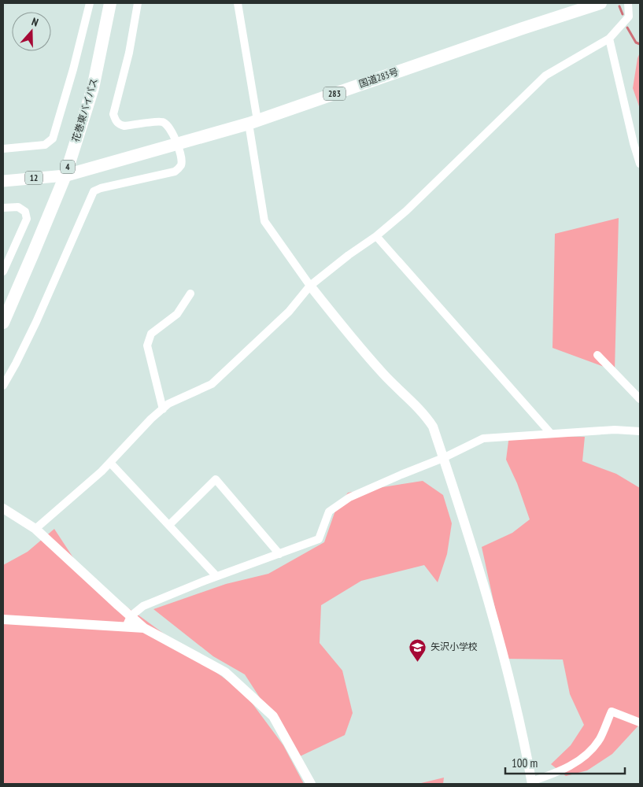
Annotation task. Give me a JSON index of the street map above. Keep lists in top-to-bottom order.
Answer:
{
  "streets": {
    "highway": [
      "国道283号",
      "283",
      "花巻東バイパス",
      "4"
    ],
    "main road": ["12"]
  },
  "crossings": [
    ["国道283号", "花巻東バイパス"],
    ["国道283号", "12"],
    ["花巻東バイパス", "12"]
  ],
  "places": {
    "school or university": ["矢沢小学校"]
  },
  "scale_bar": "100 m",
  "north": "top"
}
